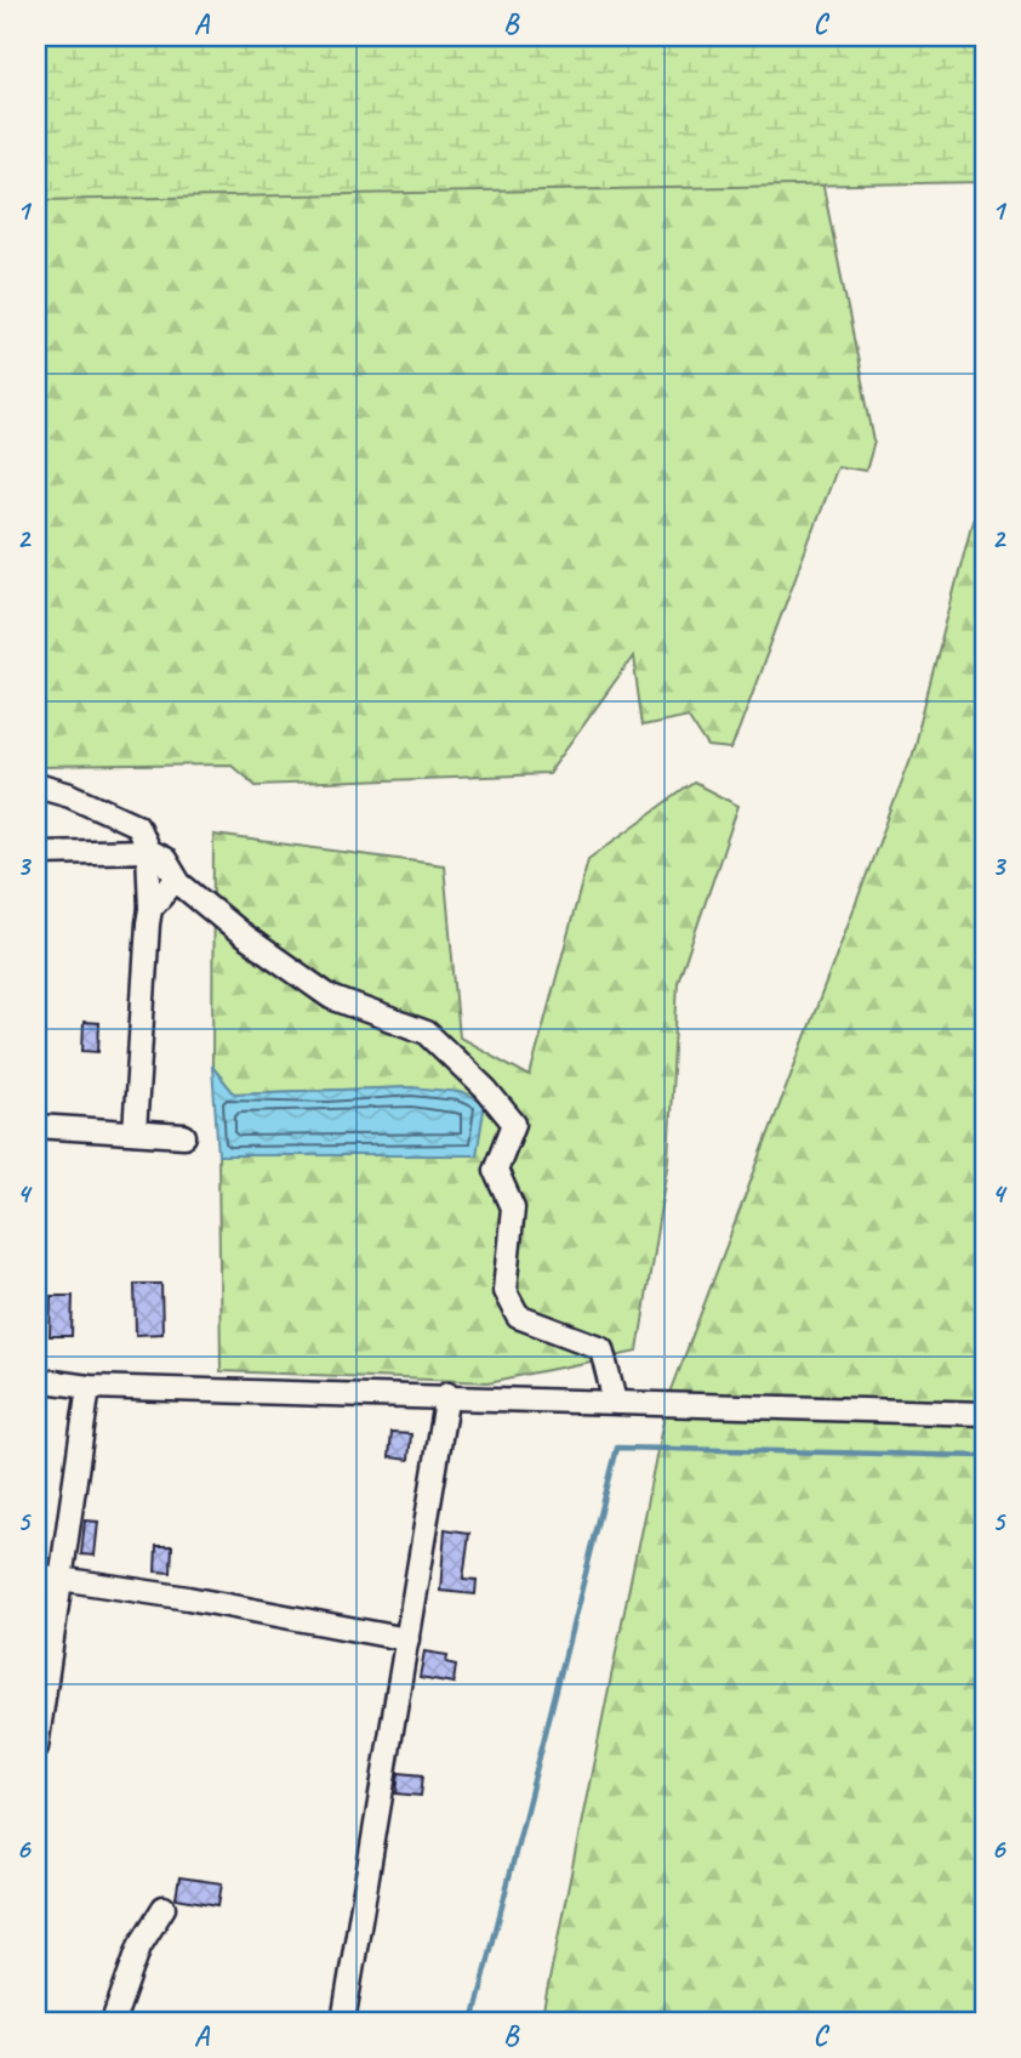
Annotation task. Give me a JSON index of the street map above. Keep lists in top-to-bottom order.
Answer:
{
  "grid": {
    "columns": ["A", "B", "C"],
    "rows": [
      "1",
      "2",
      "3",
      "4",
      "5",
      "6"
    ]
  }
}
